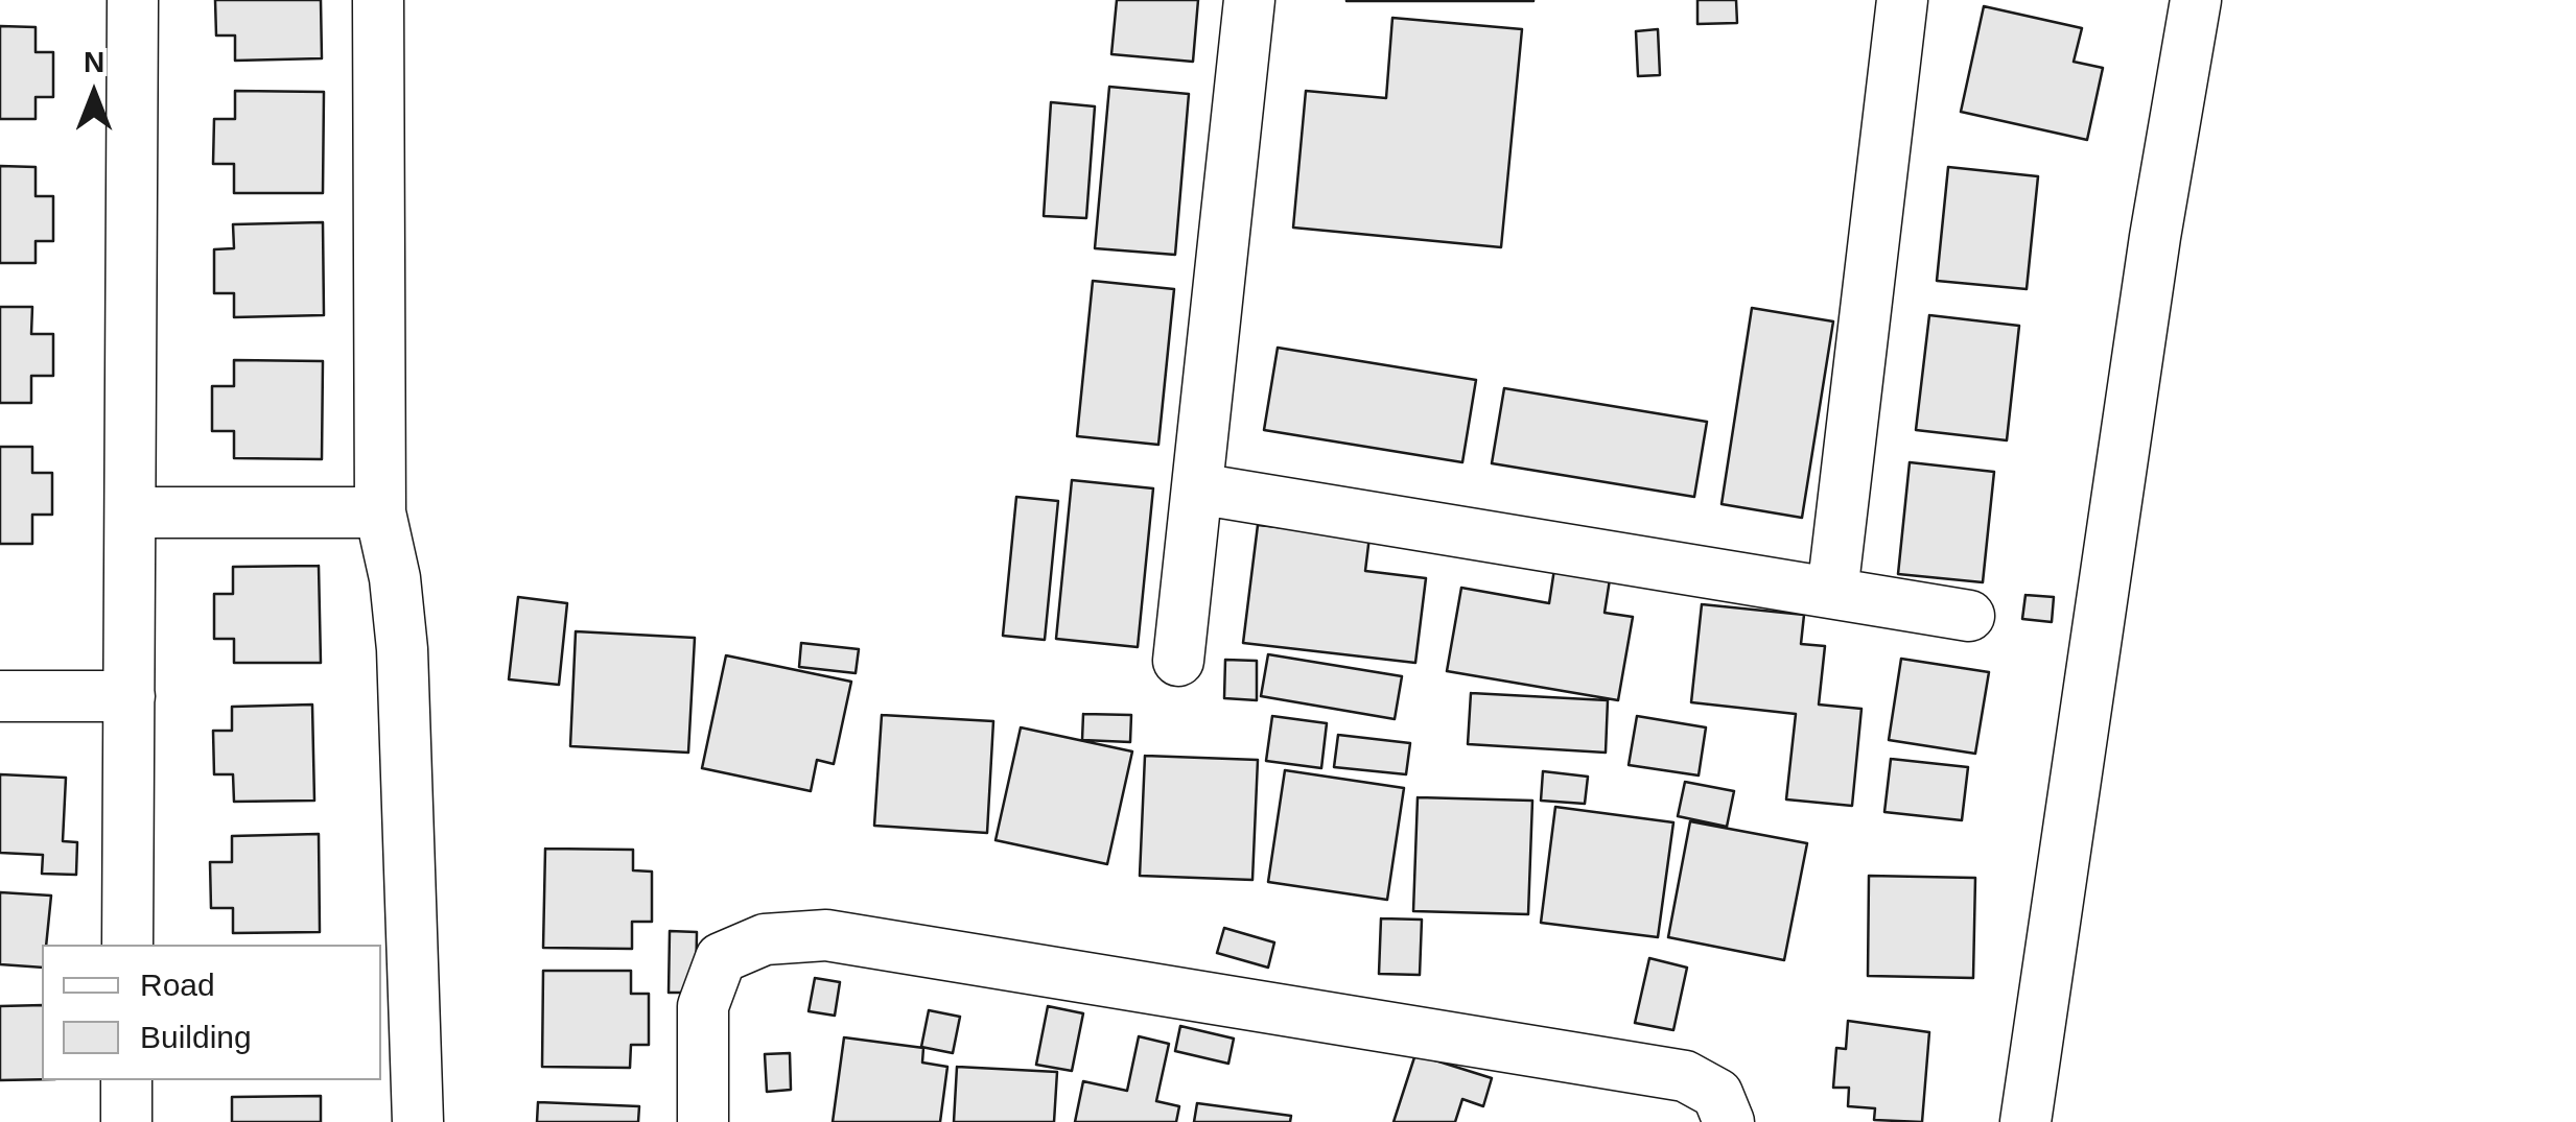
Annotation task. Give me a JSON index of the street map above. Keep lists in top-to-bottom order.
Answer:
{
  "legend": ["Road", "Building"],
  "north": "top"
}
